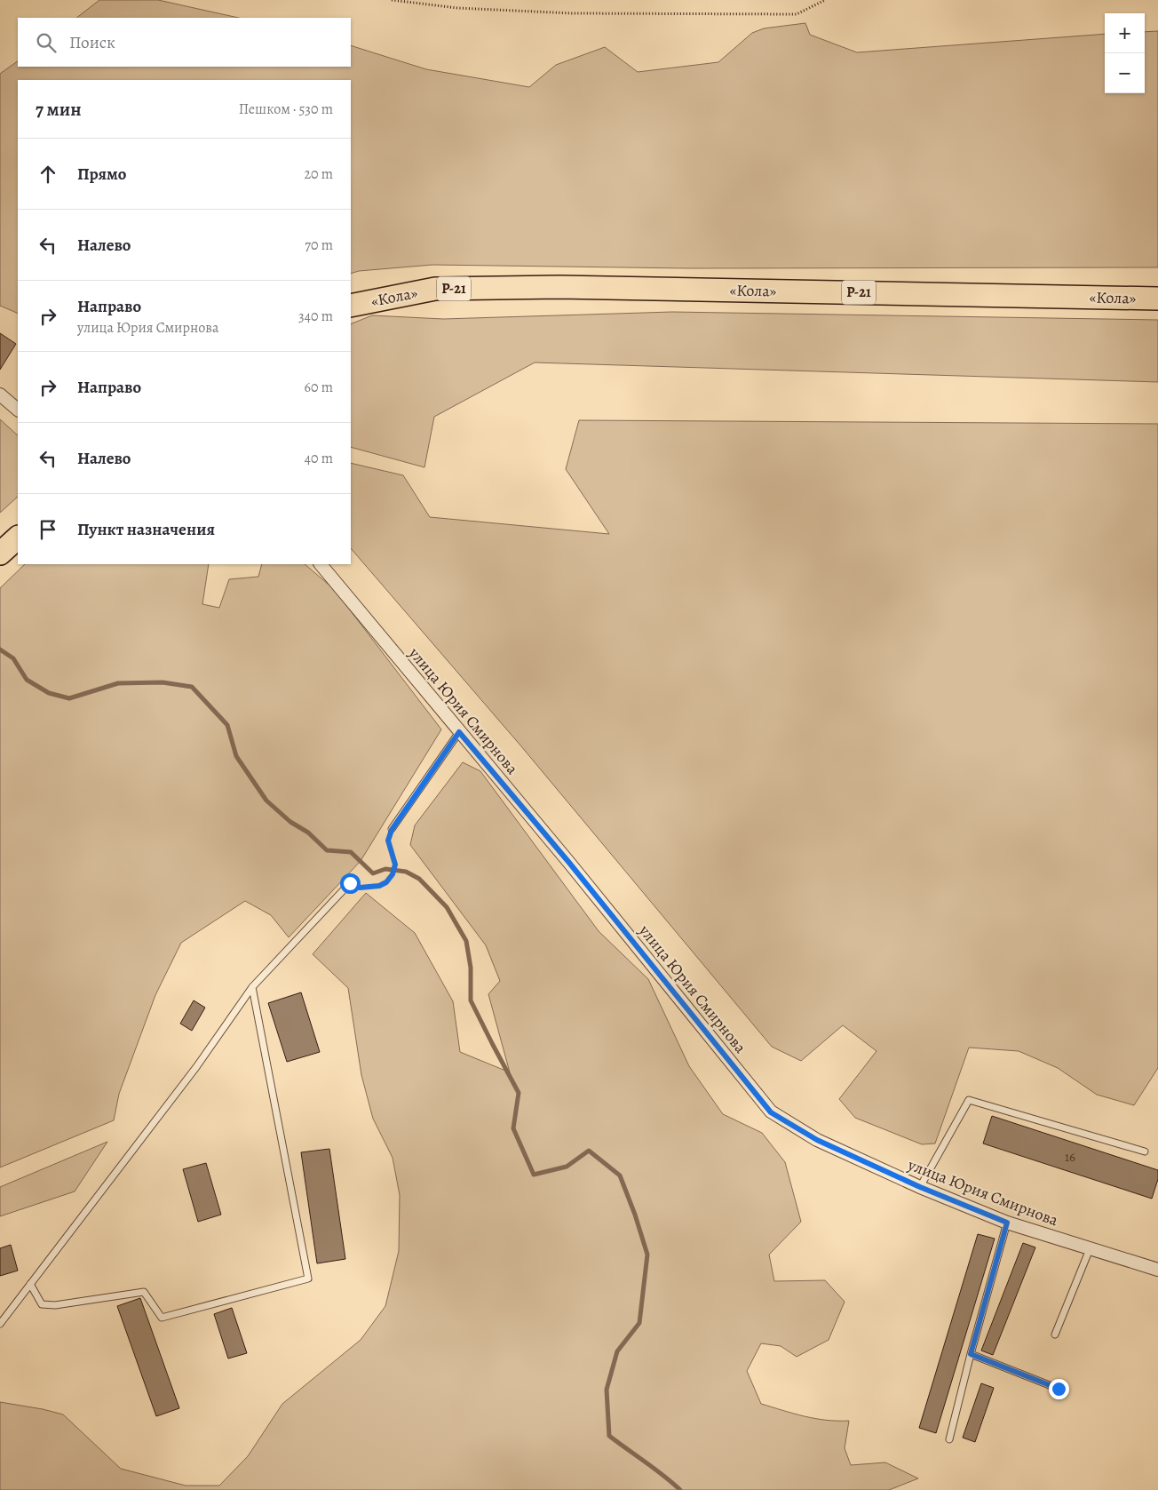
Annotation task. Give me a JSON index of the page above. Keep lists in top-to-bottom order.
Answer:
{
  "streets": {
    "highway": ["Р-21", "«Кола»"],
    "street": ["улица Юрия Смирнова"]
  },
  "house_numbers": ["16"],
  "page": {
    "map_buttons": ["+", "−"],
    "search": "Поиск",
    "heading": ["7 мин", "Пешком · 530 m"],
    "list": [
      ["Прямо", "20 m"],
      ["Налево", "70 m"],
      ["Направо", "улица Юрия Смирнова", "340 m"],
      ["Направо", "60 m"],
      ["Налево", "40 m"],
      "Пункт назначения"
    ]
  }
}
